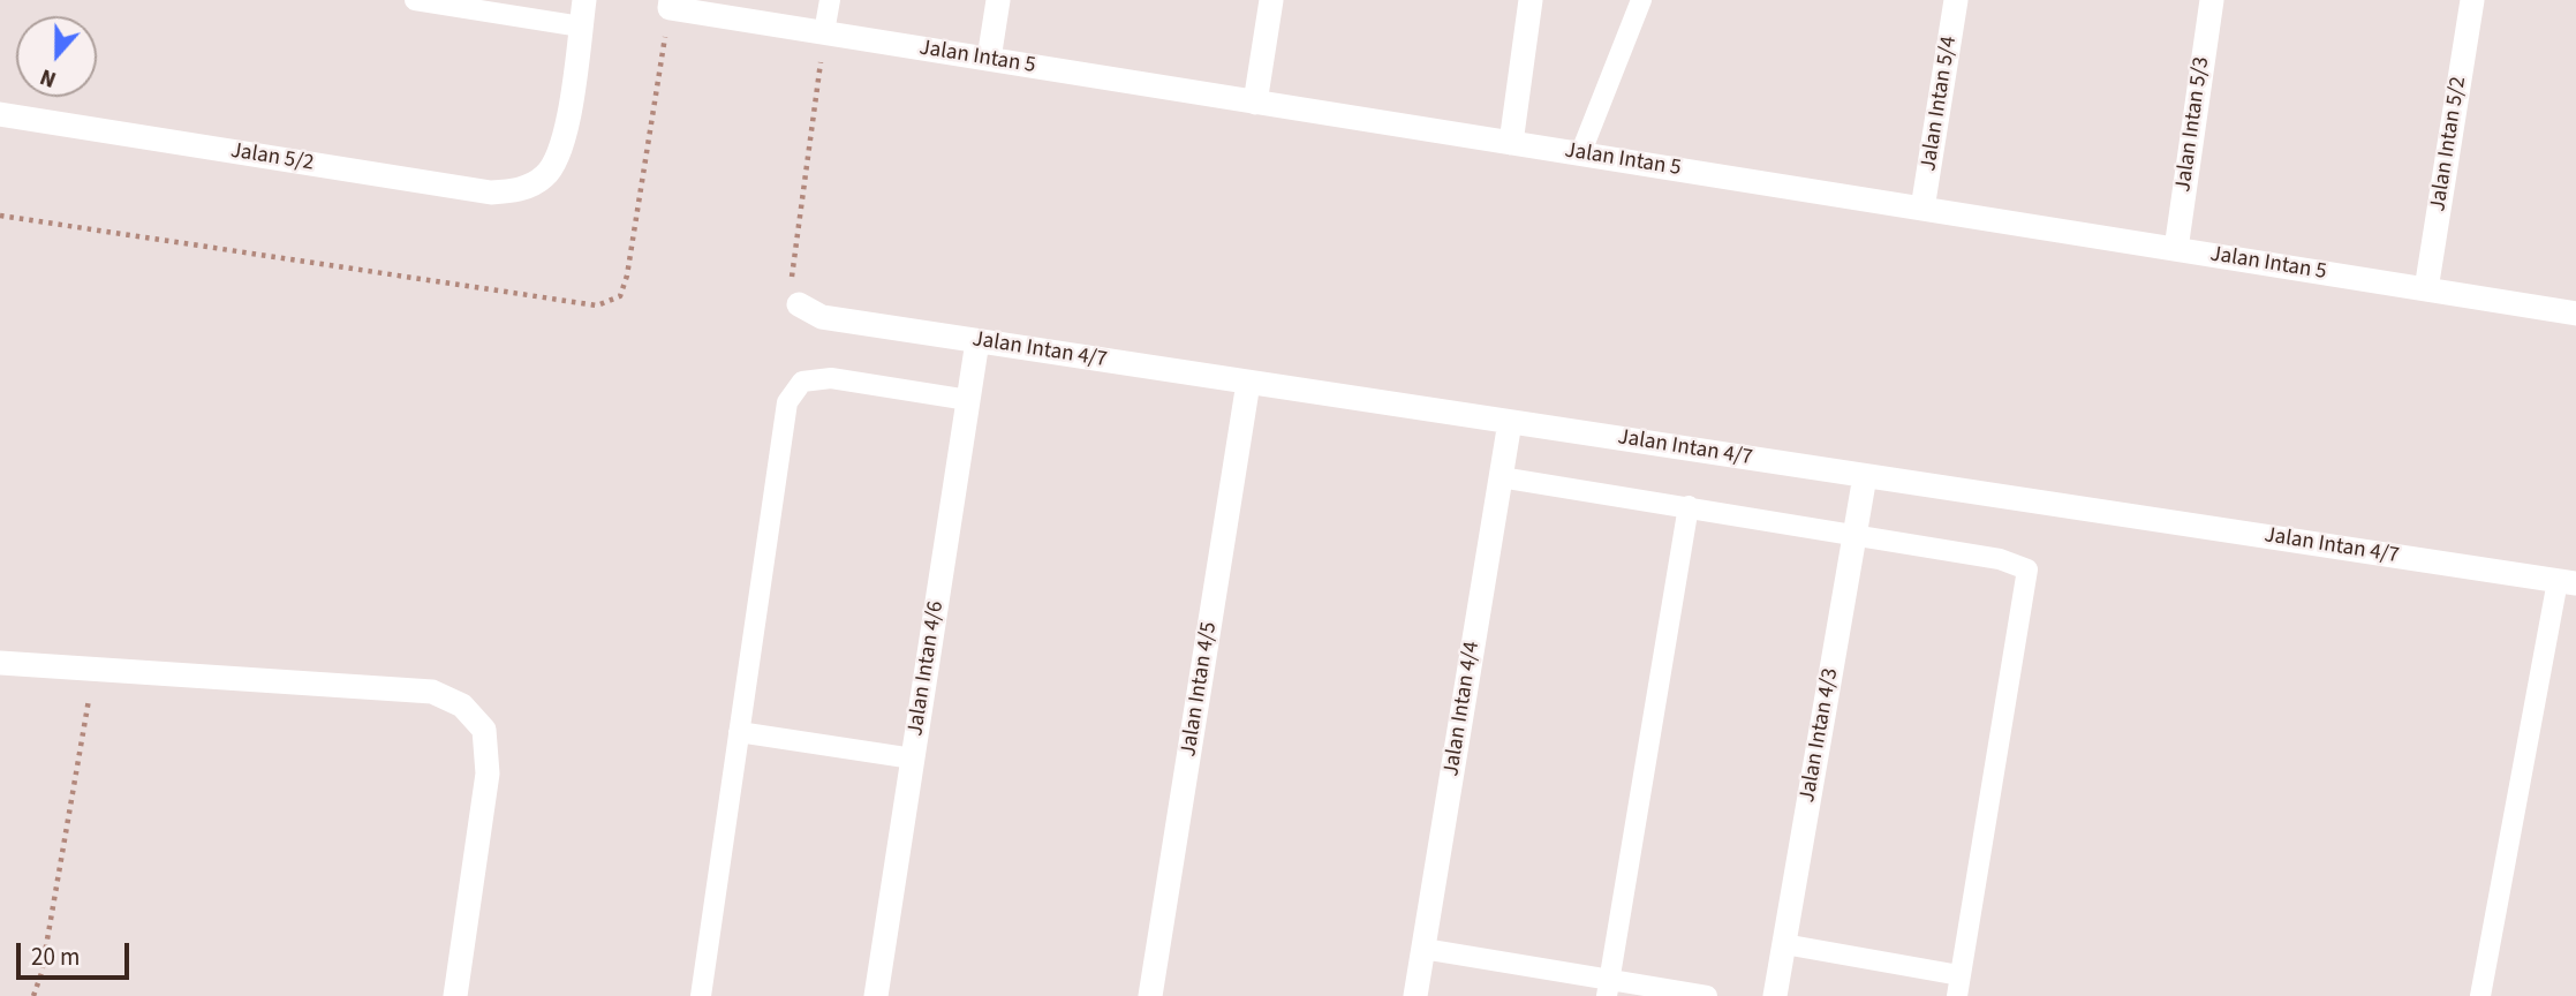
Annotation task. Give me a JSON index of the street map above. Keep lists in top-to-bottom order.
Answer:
{
  "streets": {
    "street": [
      "Jalan Intan 5",
      "Jalan Intan 5/4",
      "Jalan Intan 5/3",
      "Jalan Intan 5/2",
      "Jalan 5/2",
      "Jalan Intan 4/7",
      "Jalan Intan 4/6",
      "Jalan Intan 4/5",
      "Jalan Intan 4/4",
      "Jalan Intan 4/3"
    ]
  },
  "crossings": [
    ["Jalan Intan 5", "Jalan Intan 5/4"],
    ["Jalan Intan 5", "Jalan Intan 5/3"],
    ["Jalan Intan 5", "Jalan Intan 5/2"],
    ["Jalan Intan 4/7", "Jalan Intan 4/6"],
    ["Jalan Intan 4/7", "Jalan Intan 4/5"],
    ["Jalan Intan 4/7", "Jalan Intan 4/4"],
    ["Jalan Intan 4/7", "Jalan Intan 4/3"]
  ],
  "scale_bar": "20 m",
  "north": "bottom"
}
